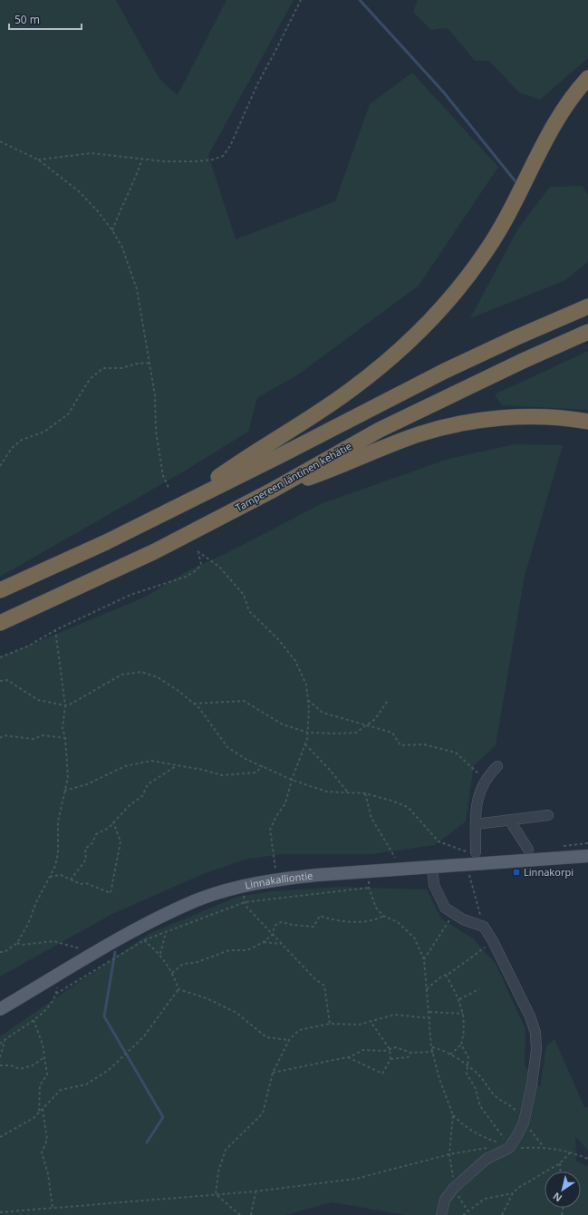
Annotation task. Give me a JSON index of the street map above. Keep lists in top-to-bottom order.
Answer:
{
  "streets": {
    "highway": ["Tampereen läntinen kehätie"],
    "main road": ["Linnakalliontie"]
  },
  "places": {
    "transit": ["Linnakorpi"]
  },
  "scale_bar": "50 m",
  "north": "bottom left"
}
